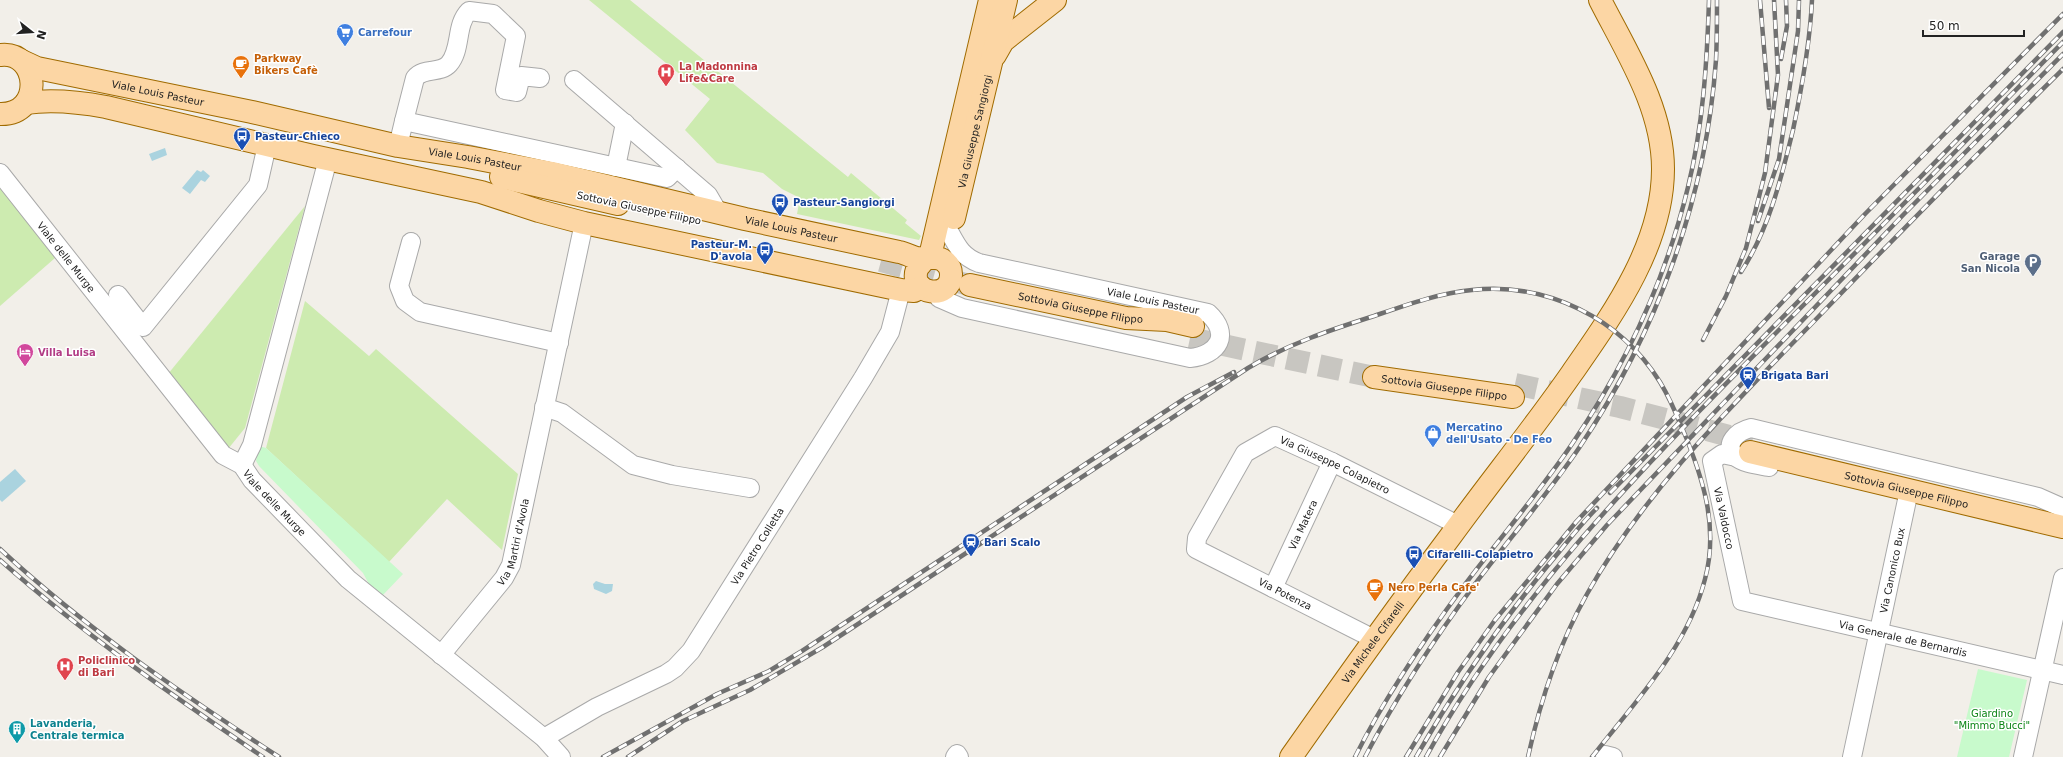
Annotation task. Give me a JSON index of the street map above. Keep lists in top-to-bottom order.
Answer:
{
  "streets": {
    "main road": [
      "Viale Louis Pasteur",
      "Via Giuseppe Sangiorgi",
      "Sottovia Giuseppe Filippo",
      "Via Michele Cifarelli"
    ],
    "street": [
      "Viale delle Murge",
      "Via Giuseppe Colapietro",
      "Via Valdocco",
      "Via Matera",
      "Via Martiri d'Avola",
      "Via Pietro Colletta",
      "Via Canonico Bux",
      "Via Potenza",
      "Via Generale de Bernardis"
    ]
  },
  "crossings": [
    ["Viale Louis Pasteur", "Via Giuseppe Sangiorgi"],
    ["Viale Louis Pasteur", "Sottovia Giuseppe Filippo"],
    ["Viale Louis Pasteur", "Via Martiri d'Avola"],
    ["Viale Louis Pasteur", "Via Pietro Colletta"],
    ["Via Giuseppe Sangiorgi", "Via Pietro Colletta"],
    ["Sottovia Giuseppe Filippo", "Via Valdocco"],
    ["Viale delle Murge", "Via Martiri d'Avola"],
    ["Viale delle Murge", "Via Pietro Colletta"],
    ["Via Giuseppe Colapietro", "Via Matera"],
    ["Via Giuseppe Colapietro", "Via Potenza"],
    ["Via Giuseppe Colapietro", "Via Michele Cifarelli"],
    ["Via Valdocco", "Via Generale de Bernardis"],
    ["Via Matera", "Via Potenza"],
    ["Via Canonico Bux", "Via Generale de Bernardis"],
    ["Via Potenza", "Via Michele Cifarelli"]
  ],
  "parks": ["Giardino \"Mimmo Bucci\""],
  "places": {
    "supermarket": ["Carrefour"],
    "cafe": ["Parkway Bikers Cafè", "Nero Perla Cafe'"],
    "hospital": ["La Madonnina Life&Care", "Policlinico di Bari"],
    "bus stop": [
      "Pasteur-Chieco",
      "Pasteur-Sangiorgi",
      "Pasteur-M. D'avola",
      "Cifarelli-Colapietro"
    ],
    "parking": ["Garage San Nicola"],
    "hotel": ["Villa Luisa"],
    "station": ["Brigata Bari", "Bari Scalo"],
    "shop": ["Mercatino dell'Usato - De Feo"],
    "building": ["Lavanderia, Centrale termica"]
  },
  "scale_bar": "50 m",
  "north": "right"
}
